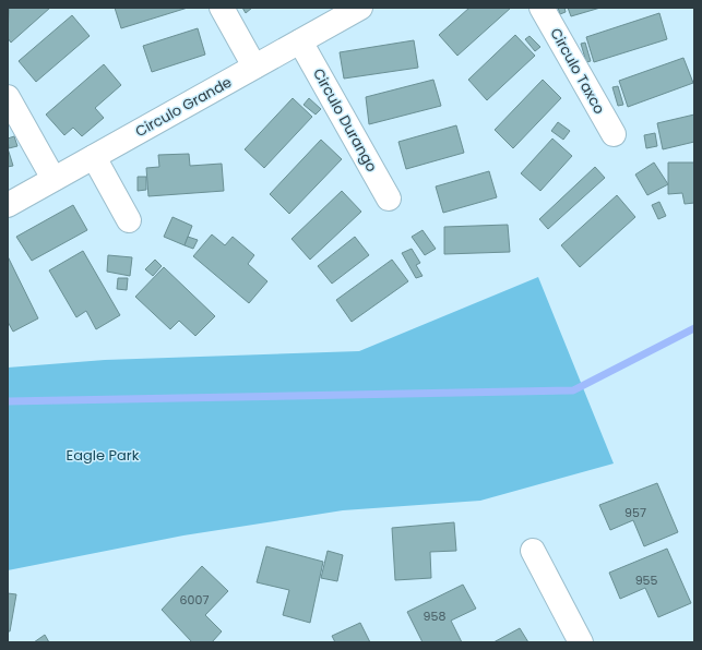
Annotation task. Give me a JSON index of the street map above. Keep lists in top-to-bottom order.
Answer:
{
  "streets": {
    "street": ["Circulo Taxco", "Circulo Grande", "Circulo Durango"]
  },
  "crossings": [
    ["Circulo Grande", "Circulo Durango"]
  ],
  "parks": ["Eagle Park"],
  "house_numbers": [
    "957",
    "955",
    "6007",
    "958"
  ]
}
